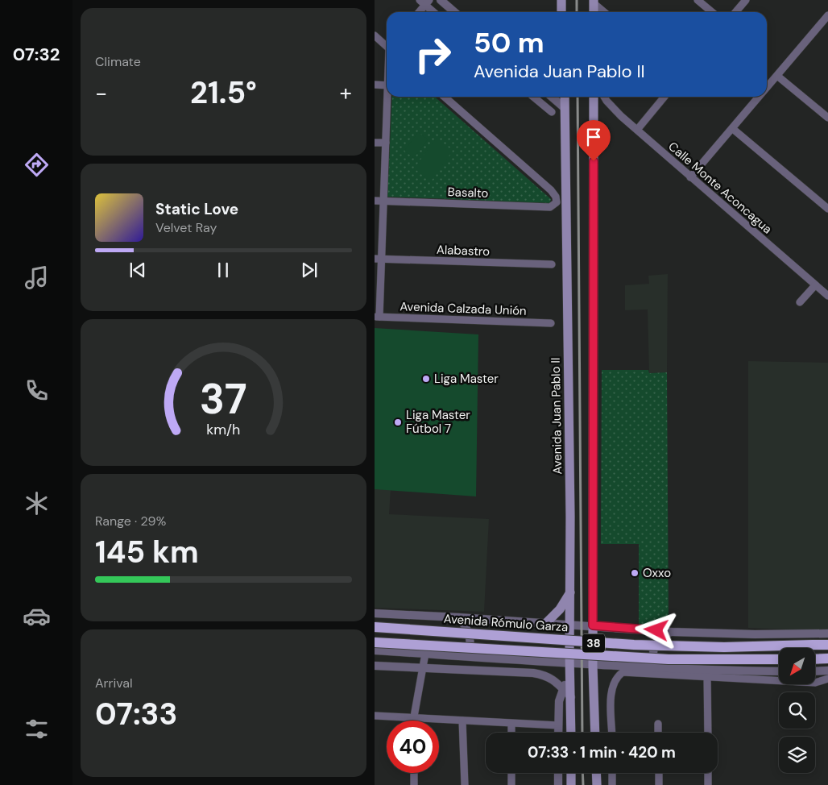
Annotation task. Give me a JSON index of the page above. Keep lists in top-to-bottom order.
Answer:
{
  "streets": {
    "main road": ["Avenida Juan Pablo II", "Avenida Rómulo Garza", "38"],
    "street": [
      "Calle Monte Aconcagua",
      "Basalto",
      "Alabastro",
      "Avenida Calzada Unión"
    ]
  },
  "crossings": [
    ["Avenida Juan Pablo II", "Avenida Rómulo Garza"]
  ],
  "places": ["Liga Master", "Liga Master Fútbol 7", "Oxxo"],
  "north": "bottom left",
  "page": {
    "tabs": "07:32",
    "tile": [
      "Climate",
      ["Range · 29%", "145 km"],
      ["Arrival", "07:33"]
    ],
    "turn": ["50 m", "Avenida Juan Pablo II"],
    "heat": ["−", "21.5°", "+"],
    "song": ["Static Love", "Velvet Ray"],
    "limit": "40",
    "trip": "07:33 · 1 min · 420 m",
    "gauge": ["37", "km/h"]
  }
}
